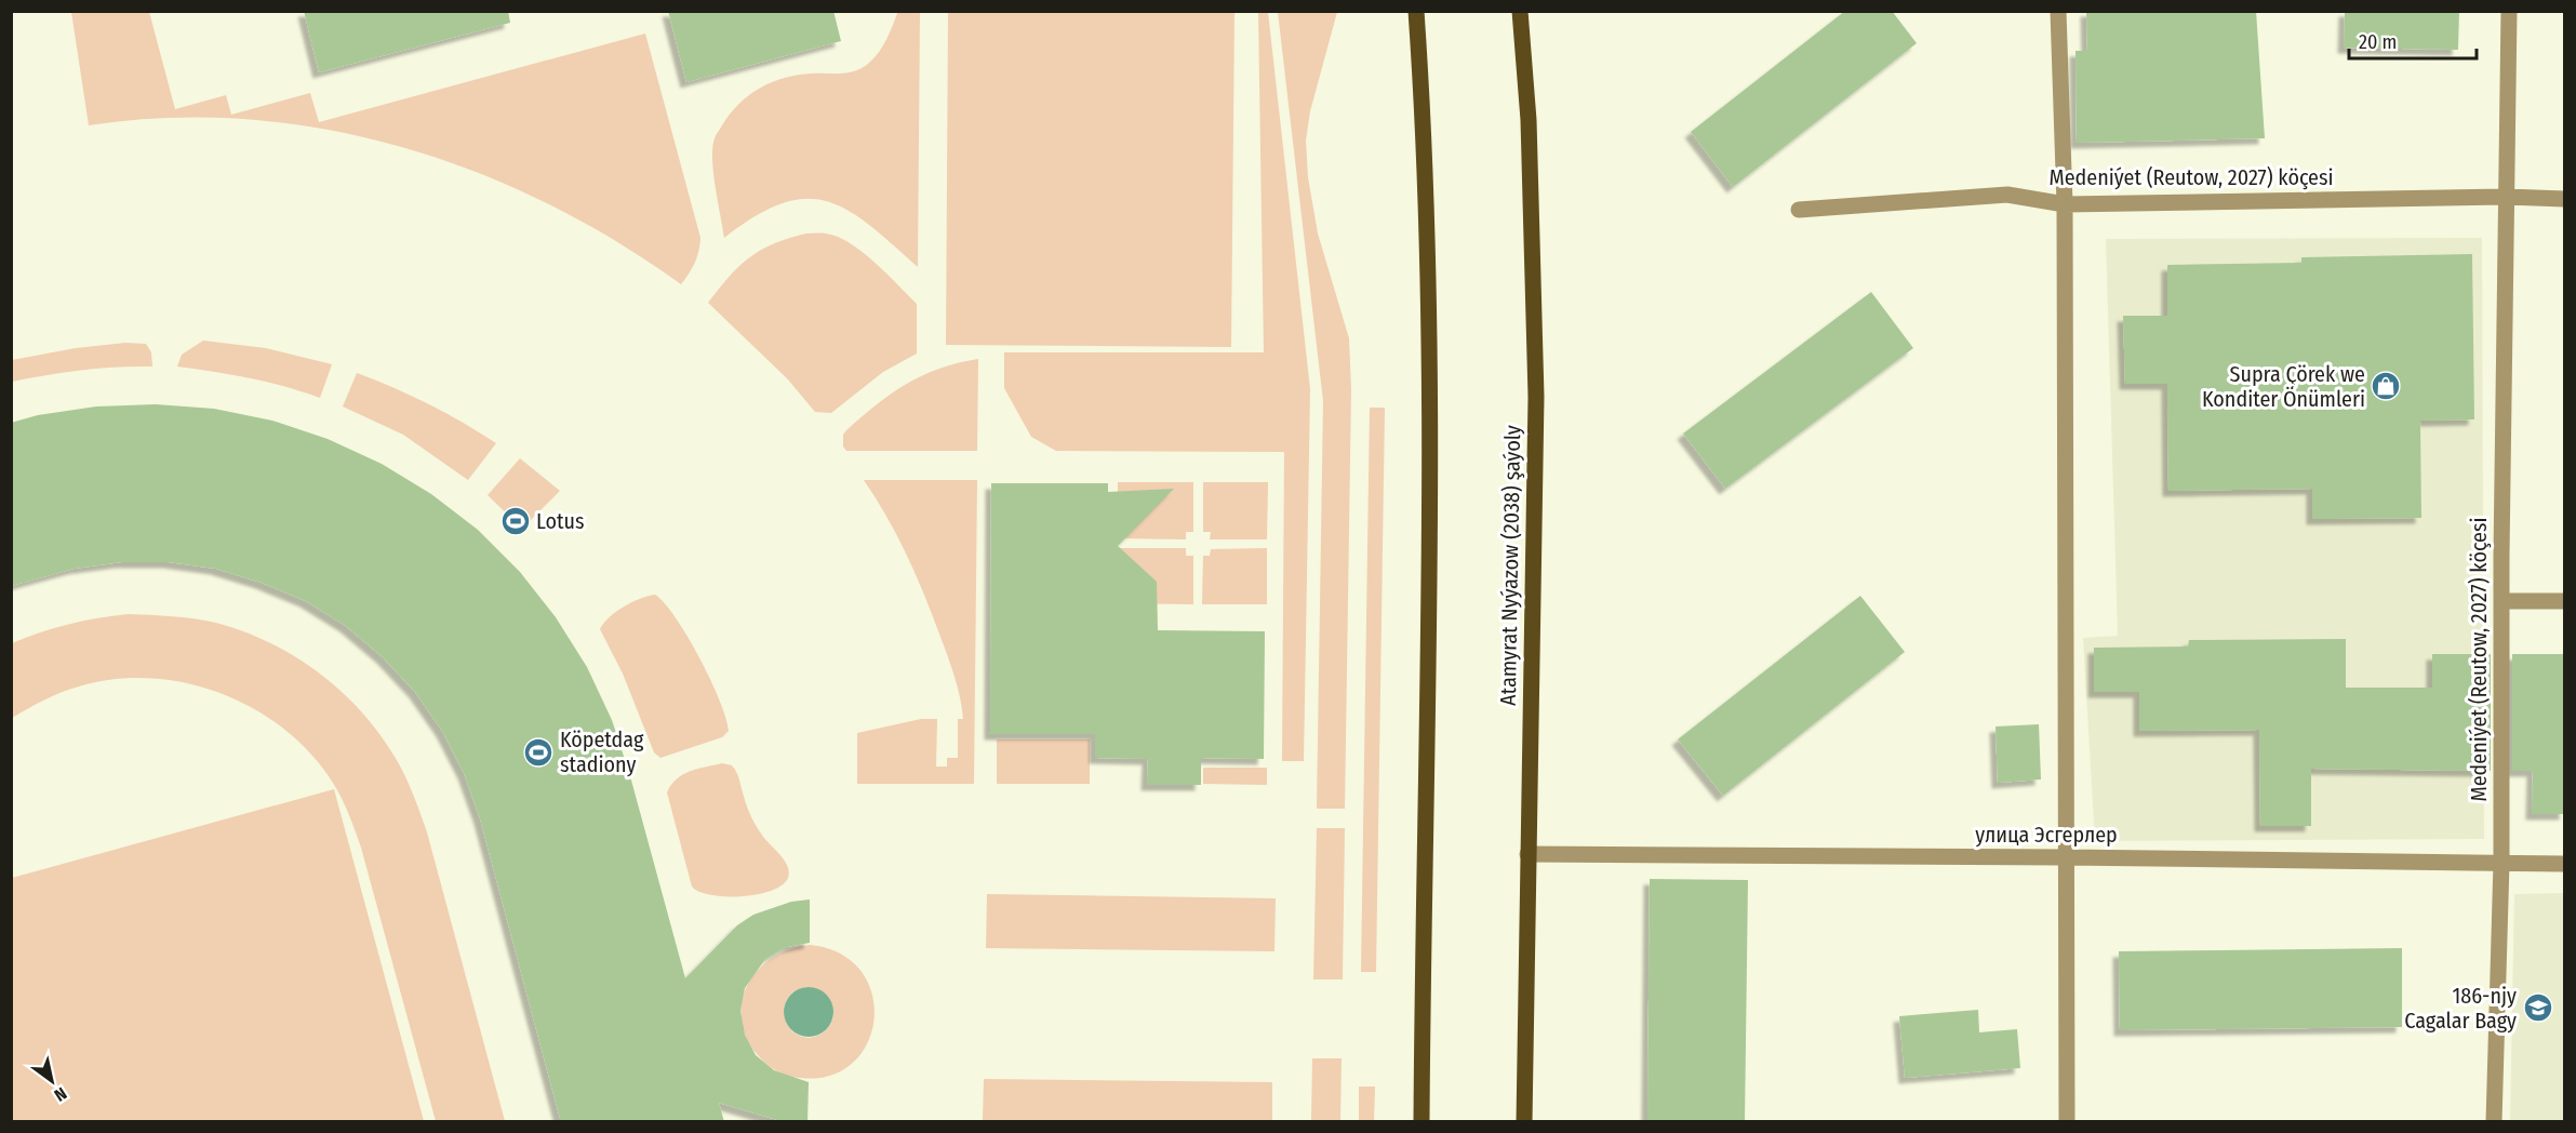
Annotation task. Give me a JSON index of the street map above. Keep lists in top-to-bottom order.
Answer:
{
  "streets": {
    "main road": ["Atamyrat Nyýazow (2038) şaýoly"],
    "street": ["Medeniýet (Reutow, 2027) köçesi", "улица Эсгерлер"]
  },
  "crossings": [
    ["Medeniýet (Reutow, 2027) köçesi", "улица Эсгерлер"],
    ["Atamyrat Nyýazow (2038) şaýoly", "улица Эсгерлер"]
  ],
  "places": {
    "shop": ["Supra Çörek we Konditer Önümleri"],
    "sports": ["Lotus", "Köpetdag stadiony"],
    "school or university": ["186-njy Cagalar Bagy"]
  },
  "scale_bar": "20 m",
  "north": "bottom right"
}
